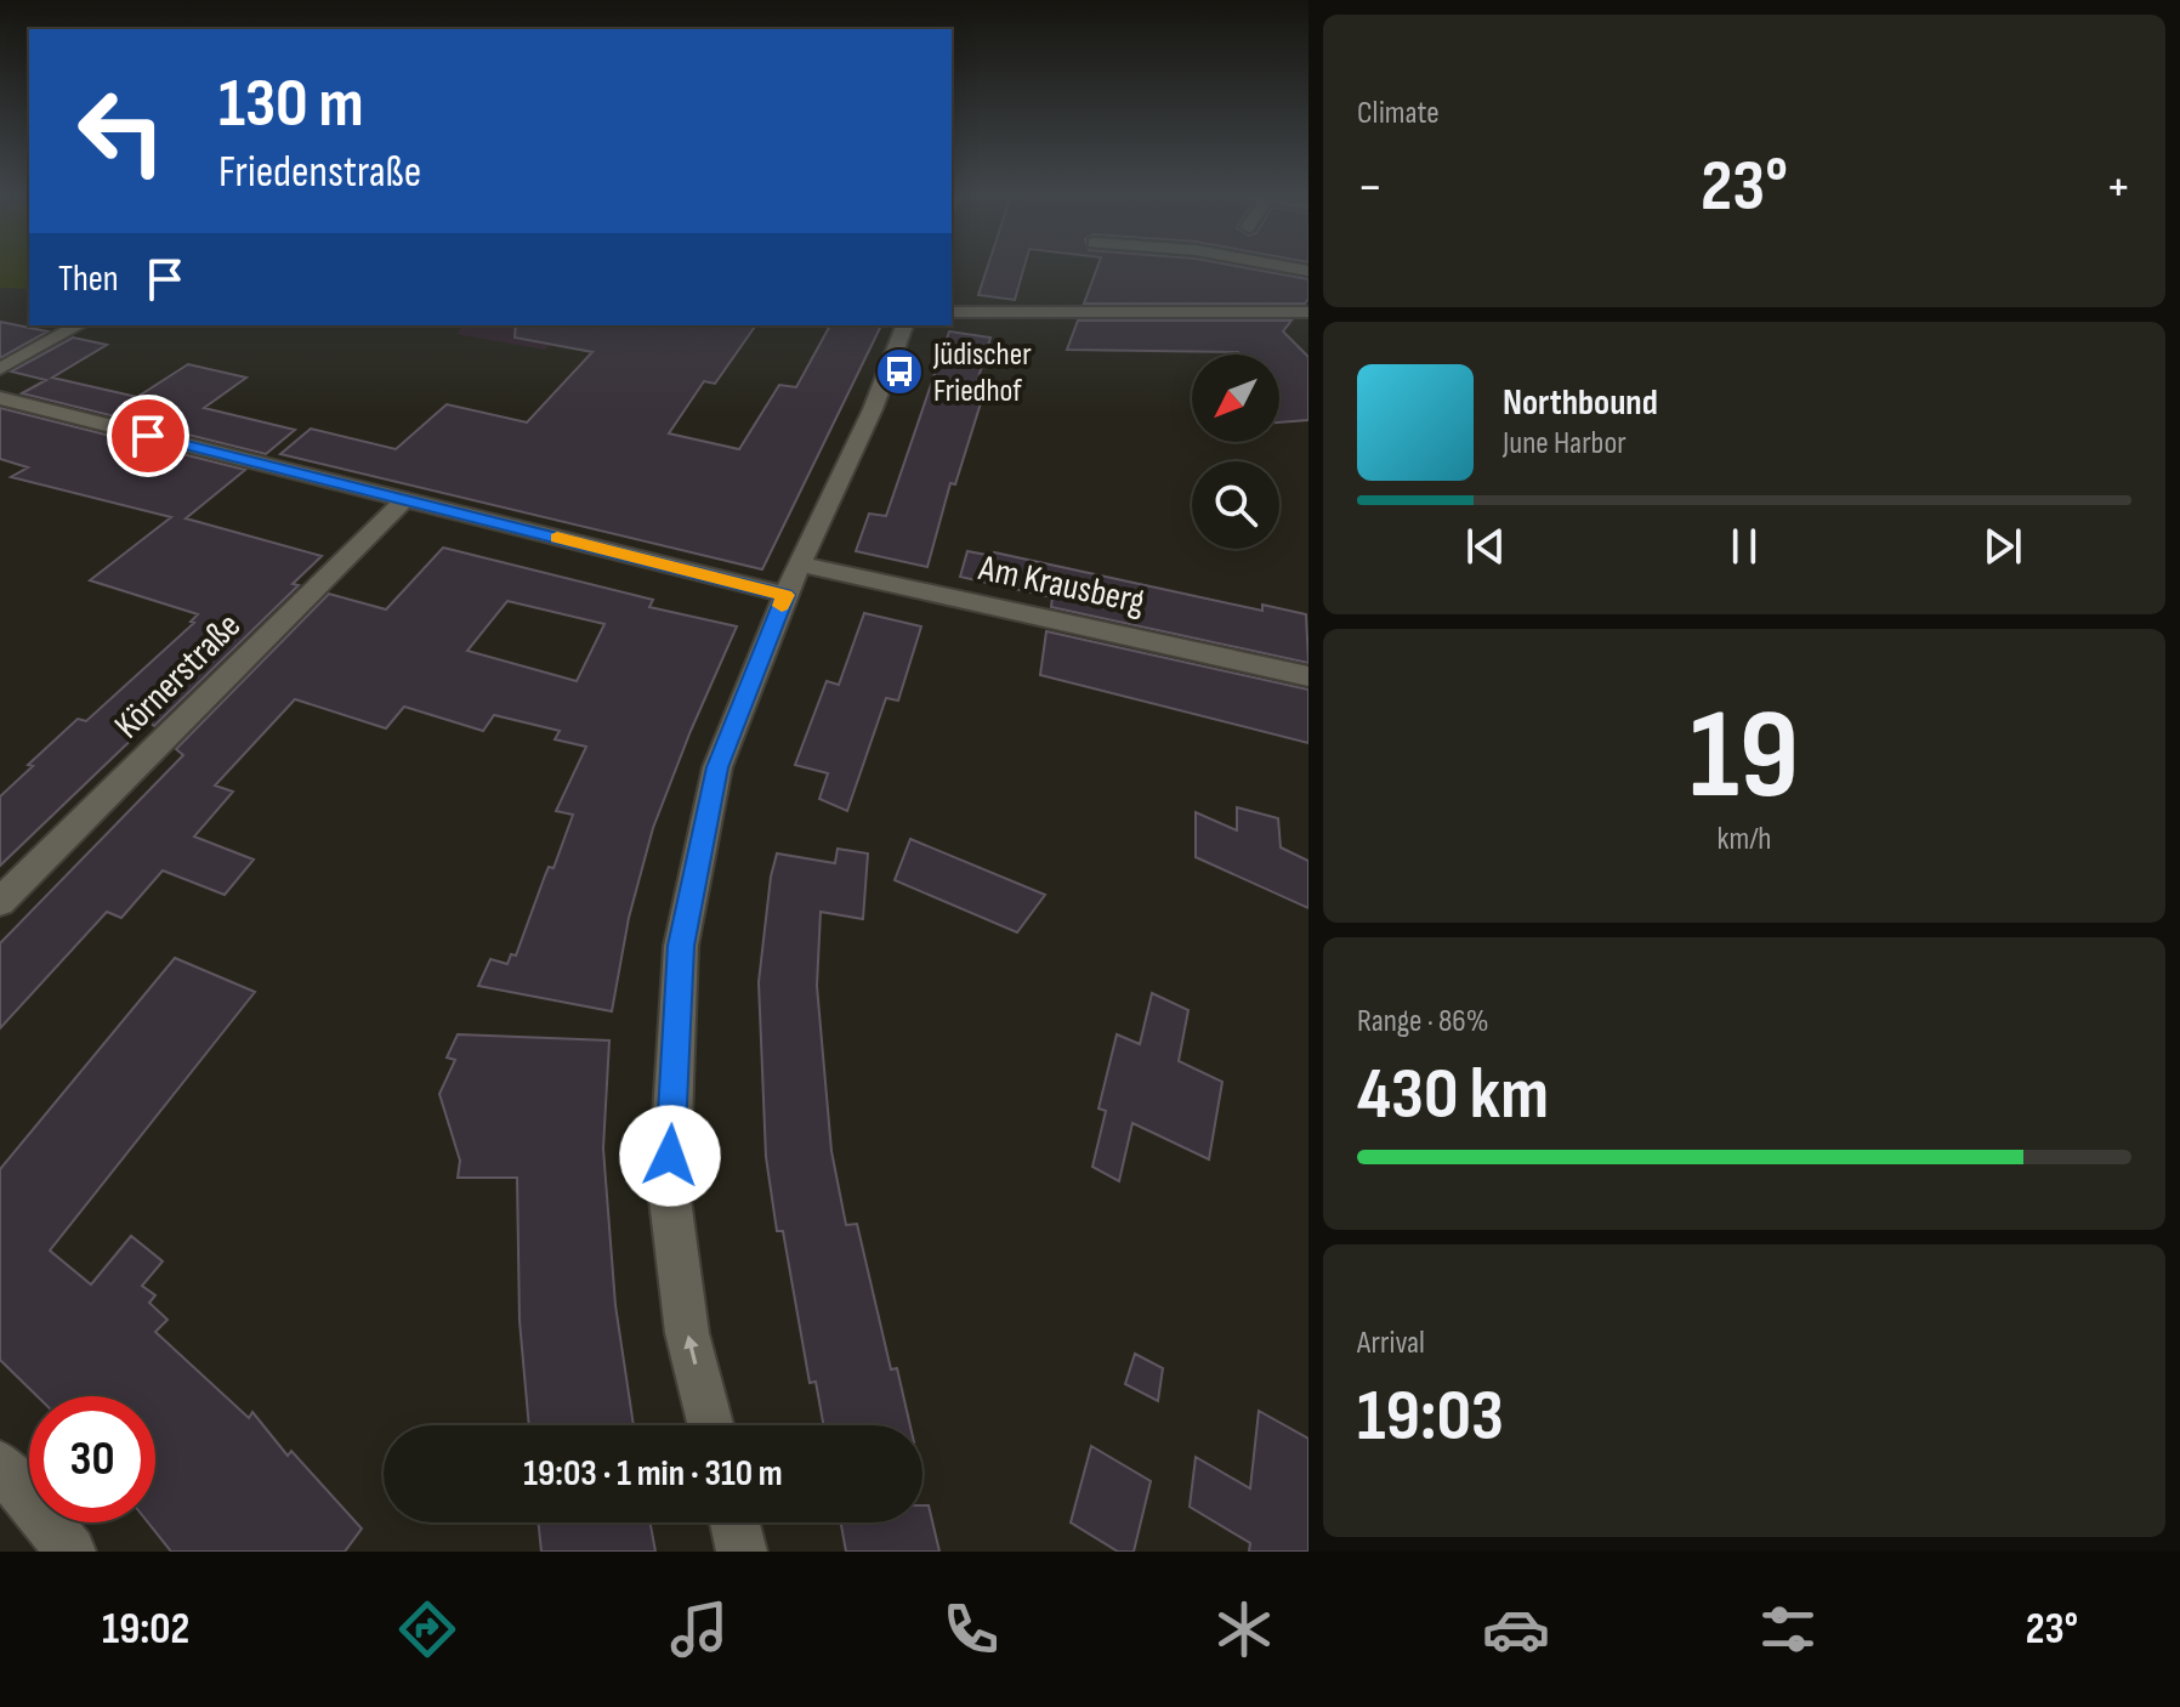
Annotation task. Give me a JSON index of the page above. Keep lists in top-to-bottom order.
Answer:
{
  "streets": {
    "street": ["Am Krausberg", "Körnerstraße"]
  },
  "crossings": [
    ["Am Krausberg", "Körnerstraße"]
  ],
  "places": {
    "bus stop": ["Jüdischer Friedhof"]
  },
  "north": "bottom left",
  "page": {
    "tile": [
      "Climate",
      ["19", "km/h"],
      ["Range · 86%", "430 km"],
      ["Arrival", "19:03"]
    ],
    "turn": ["130 m", "Friedenstraße"],
    "heat": ["−", "23°", "+"],
    "then": "Then",
    "song": ["Northbound", "June Harbor"],
    "limit": "30",
    "trip": "19:03 · 1 min · 310 m",
    "tabs": ["19:02", "23°"]
  }
}
